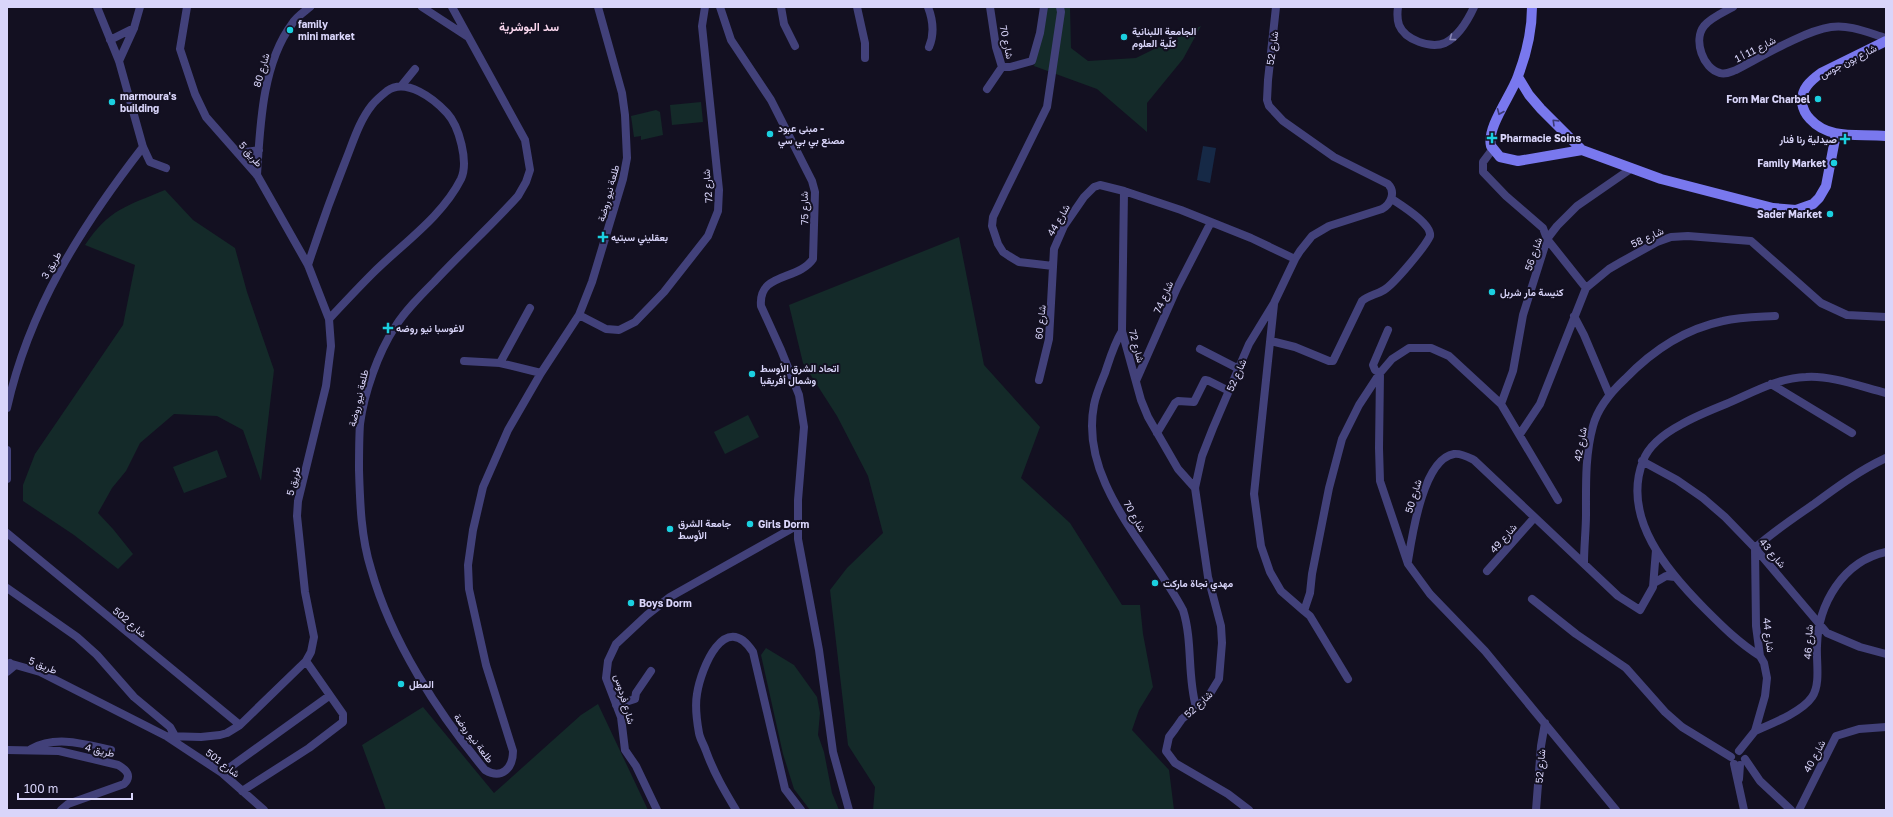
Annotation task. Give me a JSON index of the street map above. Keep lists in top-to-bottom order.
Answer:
{
  "streets": {
    "street": [
      "شارع 70",
      "شارع 52",
      "شارع 11 أ 1",
      "شارع بون جوس",
      "شارع 80",
      "طريق 5",
      "شارع 72",
      "طلعة نيو روضة",
      "شارع 75",
      "شارع 44",
      "شارع 58",
      "شارع 56",
      "طريق 3",
      "شارع 74",
      "شارع 60",
      "شارع 42",
      "شارع 50",
      "شارع 49",
      "شارع 43",
      "شارع 502",
      "شارع 46",
      "شارع فردوس",
      "طريق 4",
      "شارع 40",
      "شارع 501"
    ]
  },
  "crossings": [
    ["شارع 70", "شارع 52"],
    ["شارع 70", "شارع 72"],
    ["شارع 52", "شارع 72"],
    ["شارع 52", "شارع 44"],
    ["شارع 80", "طريق 5"],
    ["طريق 5", "شارع 502"],
    ["طريق 5", "شارع 501"],
    ["شارع 72", "طلعة نيو روضة"],
    ["شارع 72", "شارع 44"],
    ["شارع 72", "شارع 74"],
    ["شارع 75", "شارع فردوس"],
    ["شارع 44", "شارع 74"],
    ["شارع 44", "شارع 60"],
    ["شارع 44", "شارع 43"],
    ["شارع 44", "شارع 46"],
    ["شارع 42", "شارع 50"],
    ["شارع 50", "شارع 49"],
    ["شارع 43", "شارع 46"]
  ],
  "districts": ["سد البوشرية"],
  "places": {
    "other": [
      "family mini market",
      "الجامعة اللبنانية كلّية العلوم",
      "Forn Mar Charbel",
      "marmoura's building",
      "مبنى عبود - مصنع بي بي سي",
      "Family Market",
      "Sader Market",
      "كنيسة مار شربل",
      "اتحاد الشرق الأوسط وشمال أفريقيا",
      "Girls Dorm",
      "جامعة الشرق الأوسط",
      "مهدي نجاة ماركت",
      "Boys Dorm",
      "المطل"
    ],
    "health": [
      "Pharmacie Soins",
      "صيدلية رنا فنار",
      "بعقليني سبتيه",
      "لاغوسبا نيو روضه"
    ]
  },
  "scale_bar": "100 m"
}
